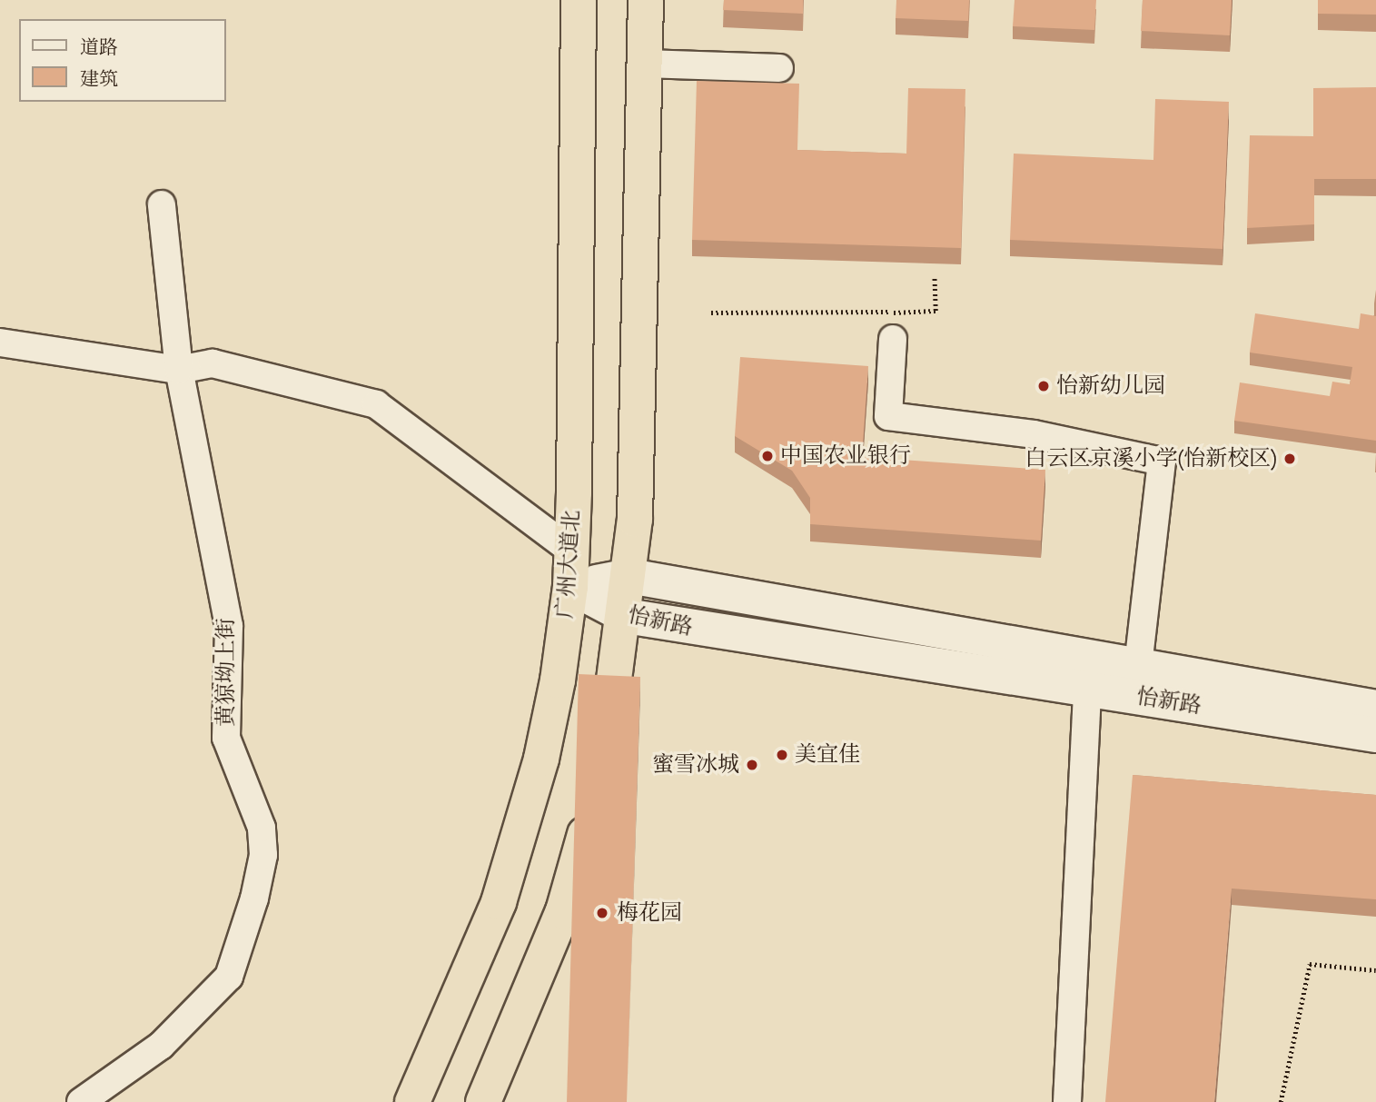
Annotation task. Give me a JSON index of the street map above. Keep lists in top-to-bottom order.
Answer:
{
  "streets": {
    "highway": ["广州大道北"],
    "main road": ["怡新路"],
    "street": ["黄猄坳上街"]
  },
  "crossings": [
    ["广州大道北", "怡新路"]
  ],
  "places": [
    "怡新幼儿园",
    "中国农业银行",
    "白云区京溪小学(怡新校区)",
    "美宜佳",
    "蜜雪冰城",
    "梅花园"
  ],
  "legend": ["道路", "建筑"]
}
